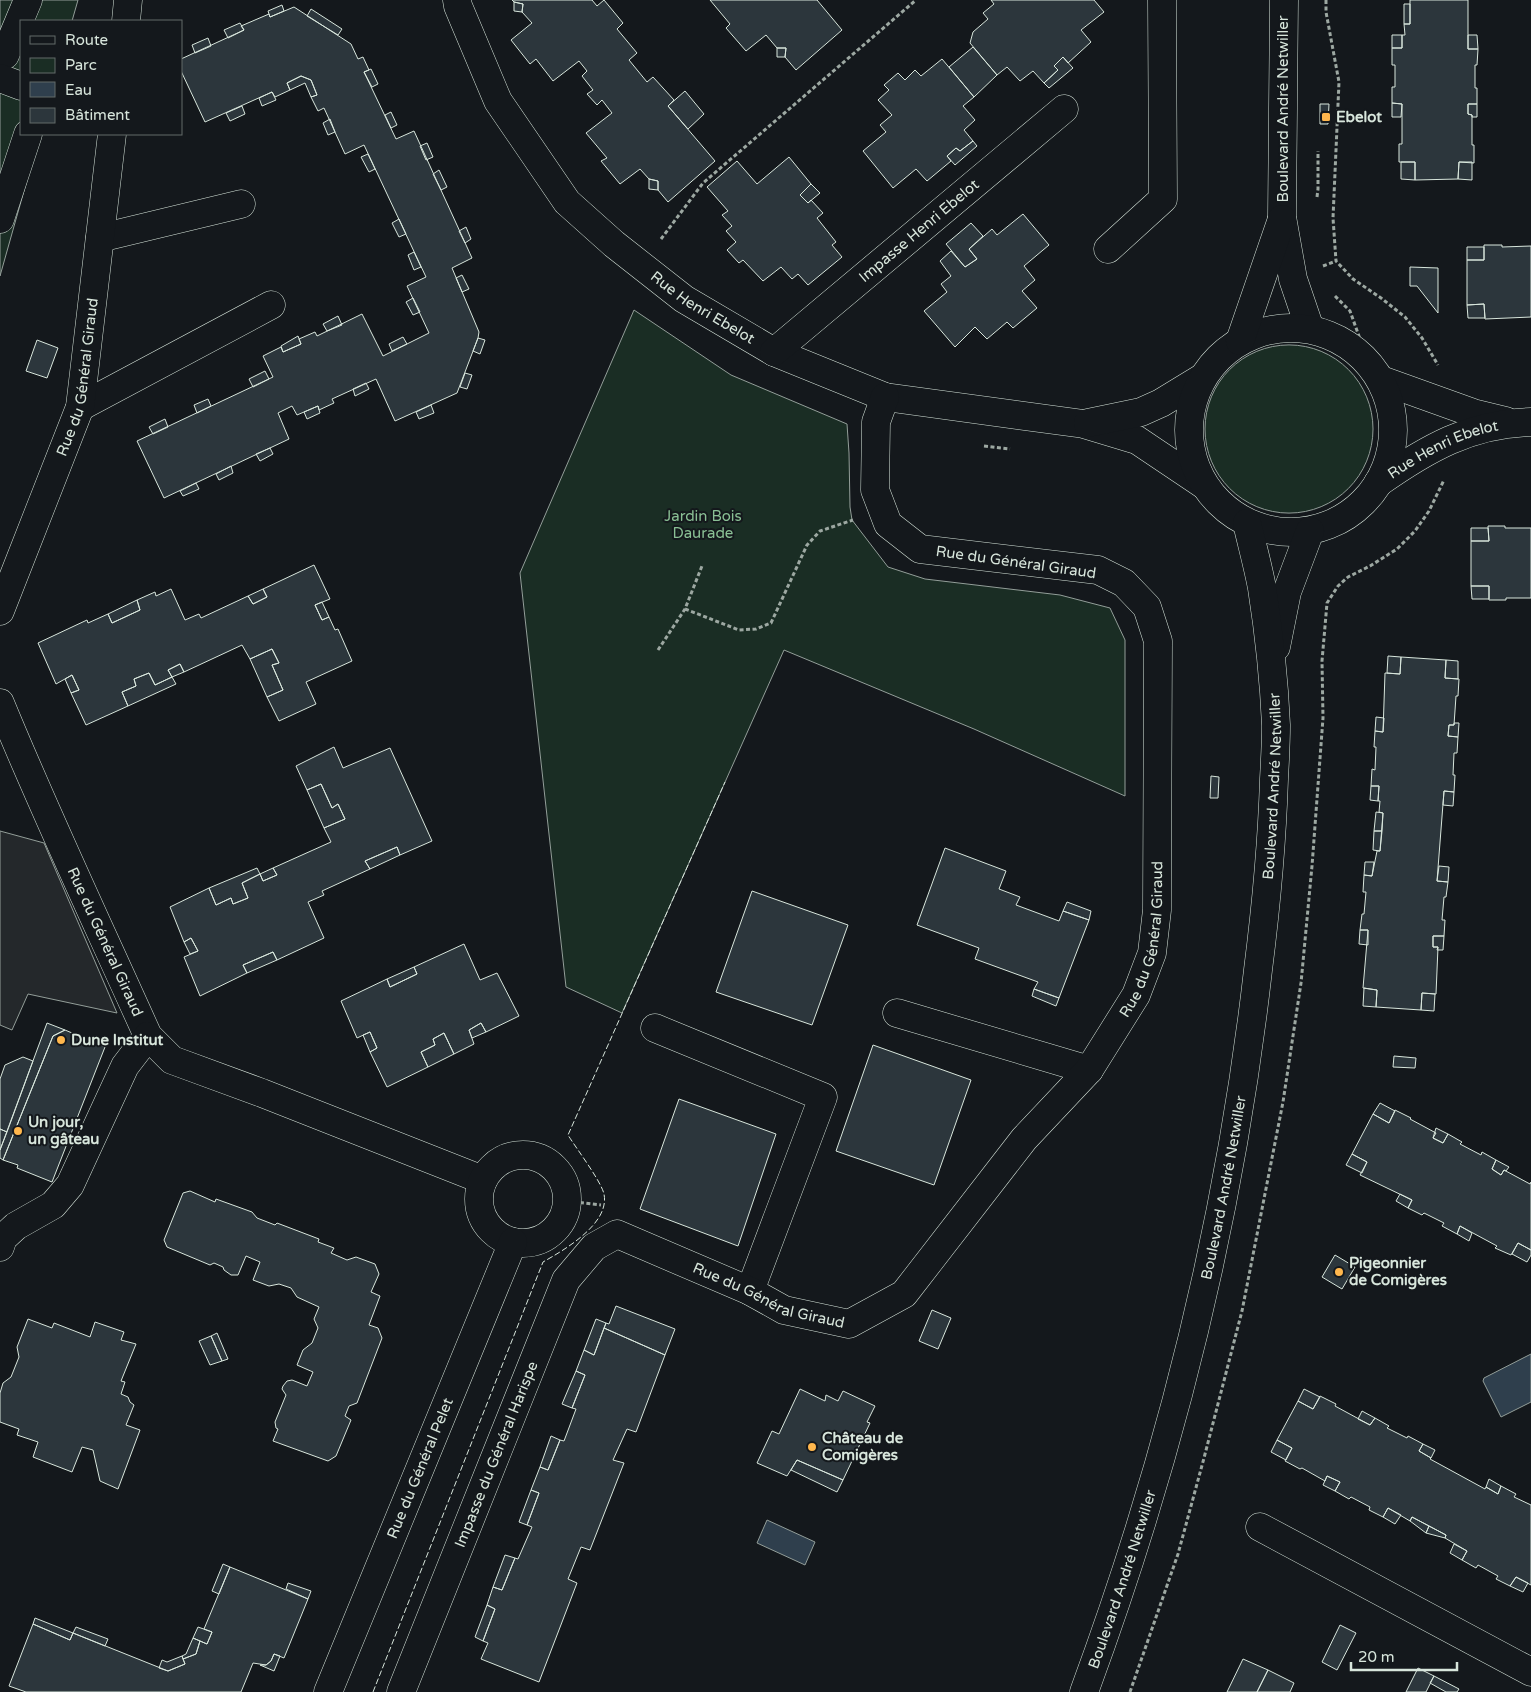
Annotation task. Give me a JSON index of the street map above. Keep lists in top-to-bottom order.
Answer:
{
  "streets": {
    "street": [
      "Boulevard André Netwiller",
      "Impasse Henri Ebelot",
      "Rue Henri Ebelot",
      "Rue du Général Giraud",
      "Impasse du Général Harispe",
      "Rue du Général Pelet"
    ]
  },
  "crossings": [
    ["Impasse Henri Ebelot", "Rue Henri Ebelot"],
    ["Rue Henri Ebelot", "Rue du Général Giraud"],
    ["Rue du Général Giraud", "Impasse du Général Harispe"],
    ["Rue du Général Giraud", "Rue du Général Pelet"]
  ],
  "parks": ["Jardin Bois Daurade"],
  "places": {
    "transit": ["Ebelot"],
    "other": [
      "Dune Institut",
      "Un jour, un gâteau",
      "Pigeonnier de Comigères",
      "Château de Comigères"
    ]
  },
  "legend": [
    "Route",
    "Parc",
    "Eau",
    "Bâtiment"
  ],
  "scale_bar": "20 m"
}
